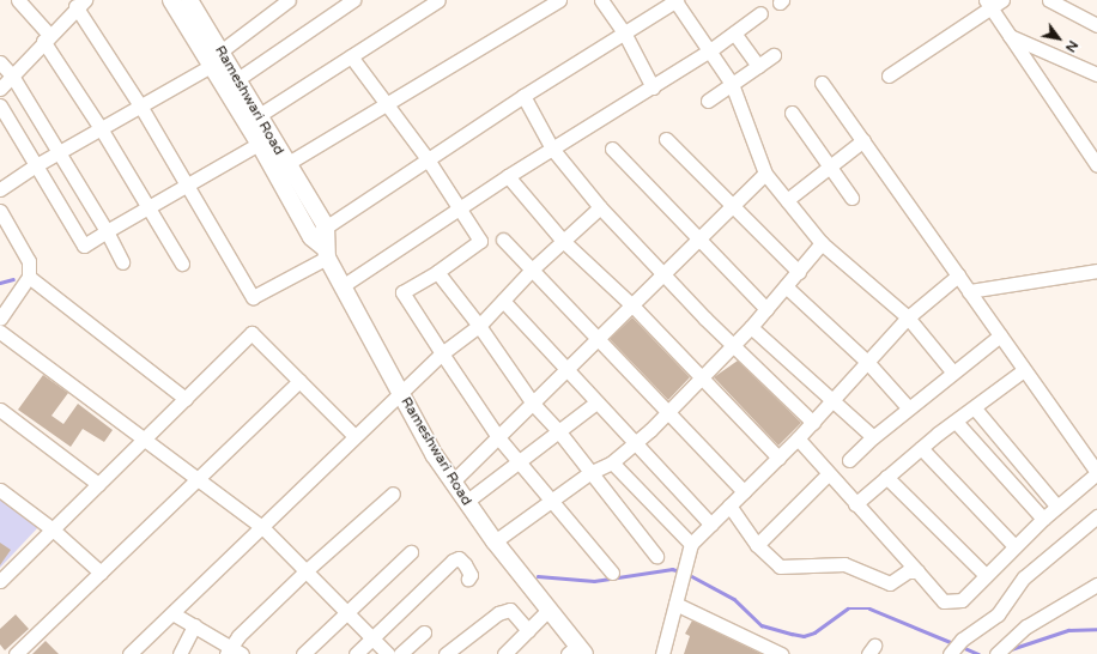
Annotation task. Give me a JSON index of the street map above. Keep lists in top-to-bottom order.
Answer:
{
  "streets": {
    "main road": ["Rameshwari Road"]
  },
  "north": "bottom right"
}
